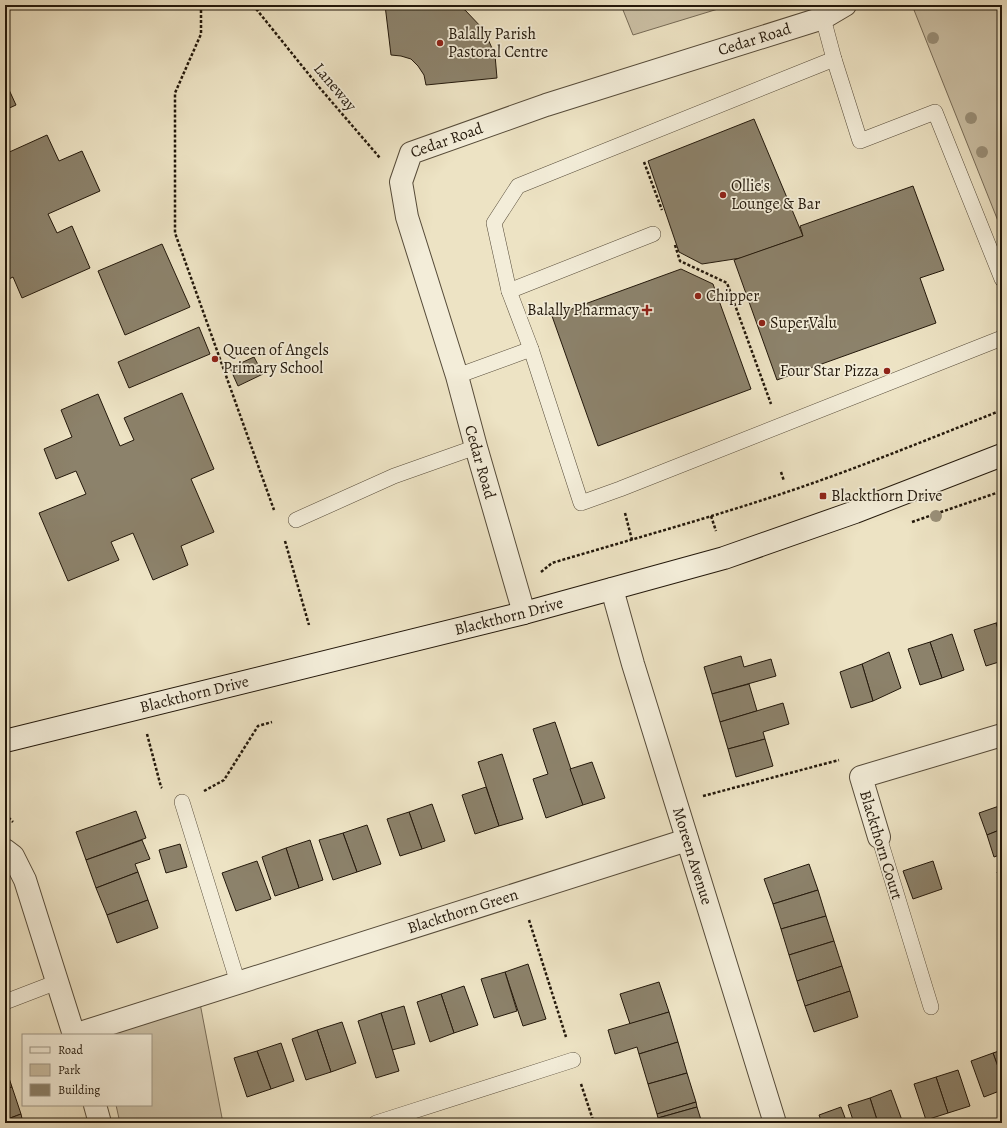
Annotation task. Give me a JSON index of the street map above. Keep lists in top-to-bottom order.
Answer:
{
  "streets": {
    "street": [
      "Cedar Road",
      "Blackthorn Drive",
      "Blackthorn Court",
      "Moreen Avenue",
      "Blackthorn Green"
    ],
    "path": ["Laneway"]
  },
  "crossings": [
    ["Cedar Road", "Laneway"],
    ["Cedar Road", "Blackthorn Drive"],
    ["Blackthorn Drive", "Moreen Avenue"],
    ["Moreen Avenue", "Blackthorn Green"]
  ],
  "places": {
    "other": [
      "Balally Parish Pastoral Centre",
      "Ollie's Lounge & Bar",
      "Chipper",
      "SuperValu",
      "Queen of Angels Primary School",
      "Four Star Pizza"
    ],
    "health": ["Balally Pharmacy"],
    "transit": ["Blackthorn Drive"]
  },
  "legend": ["Road", "Park", "Building"]
}
